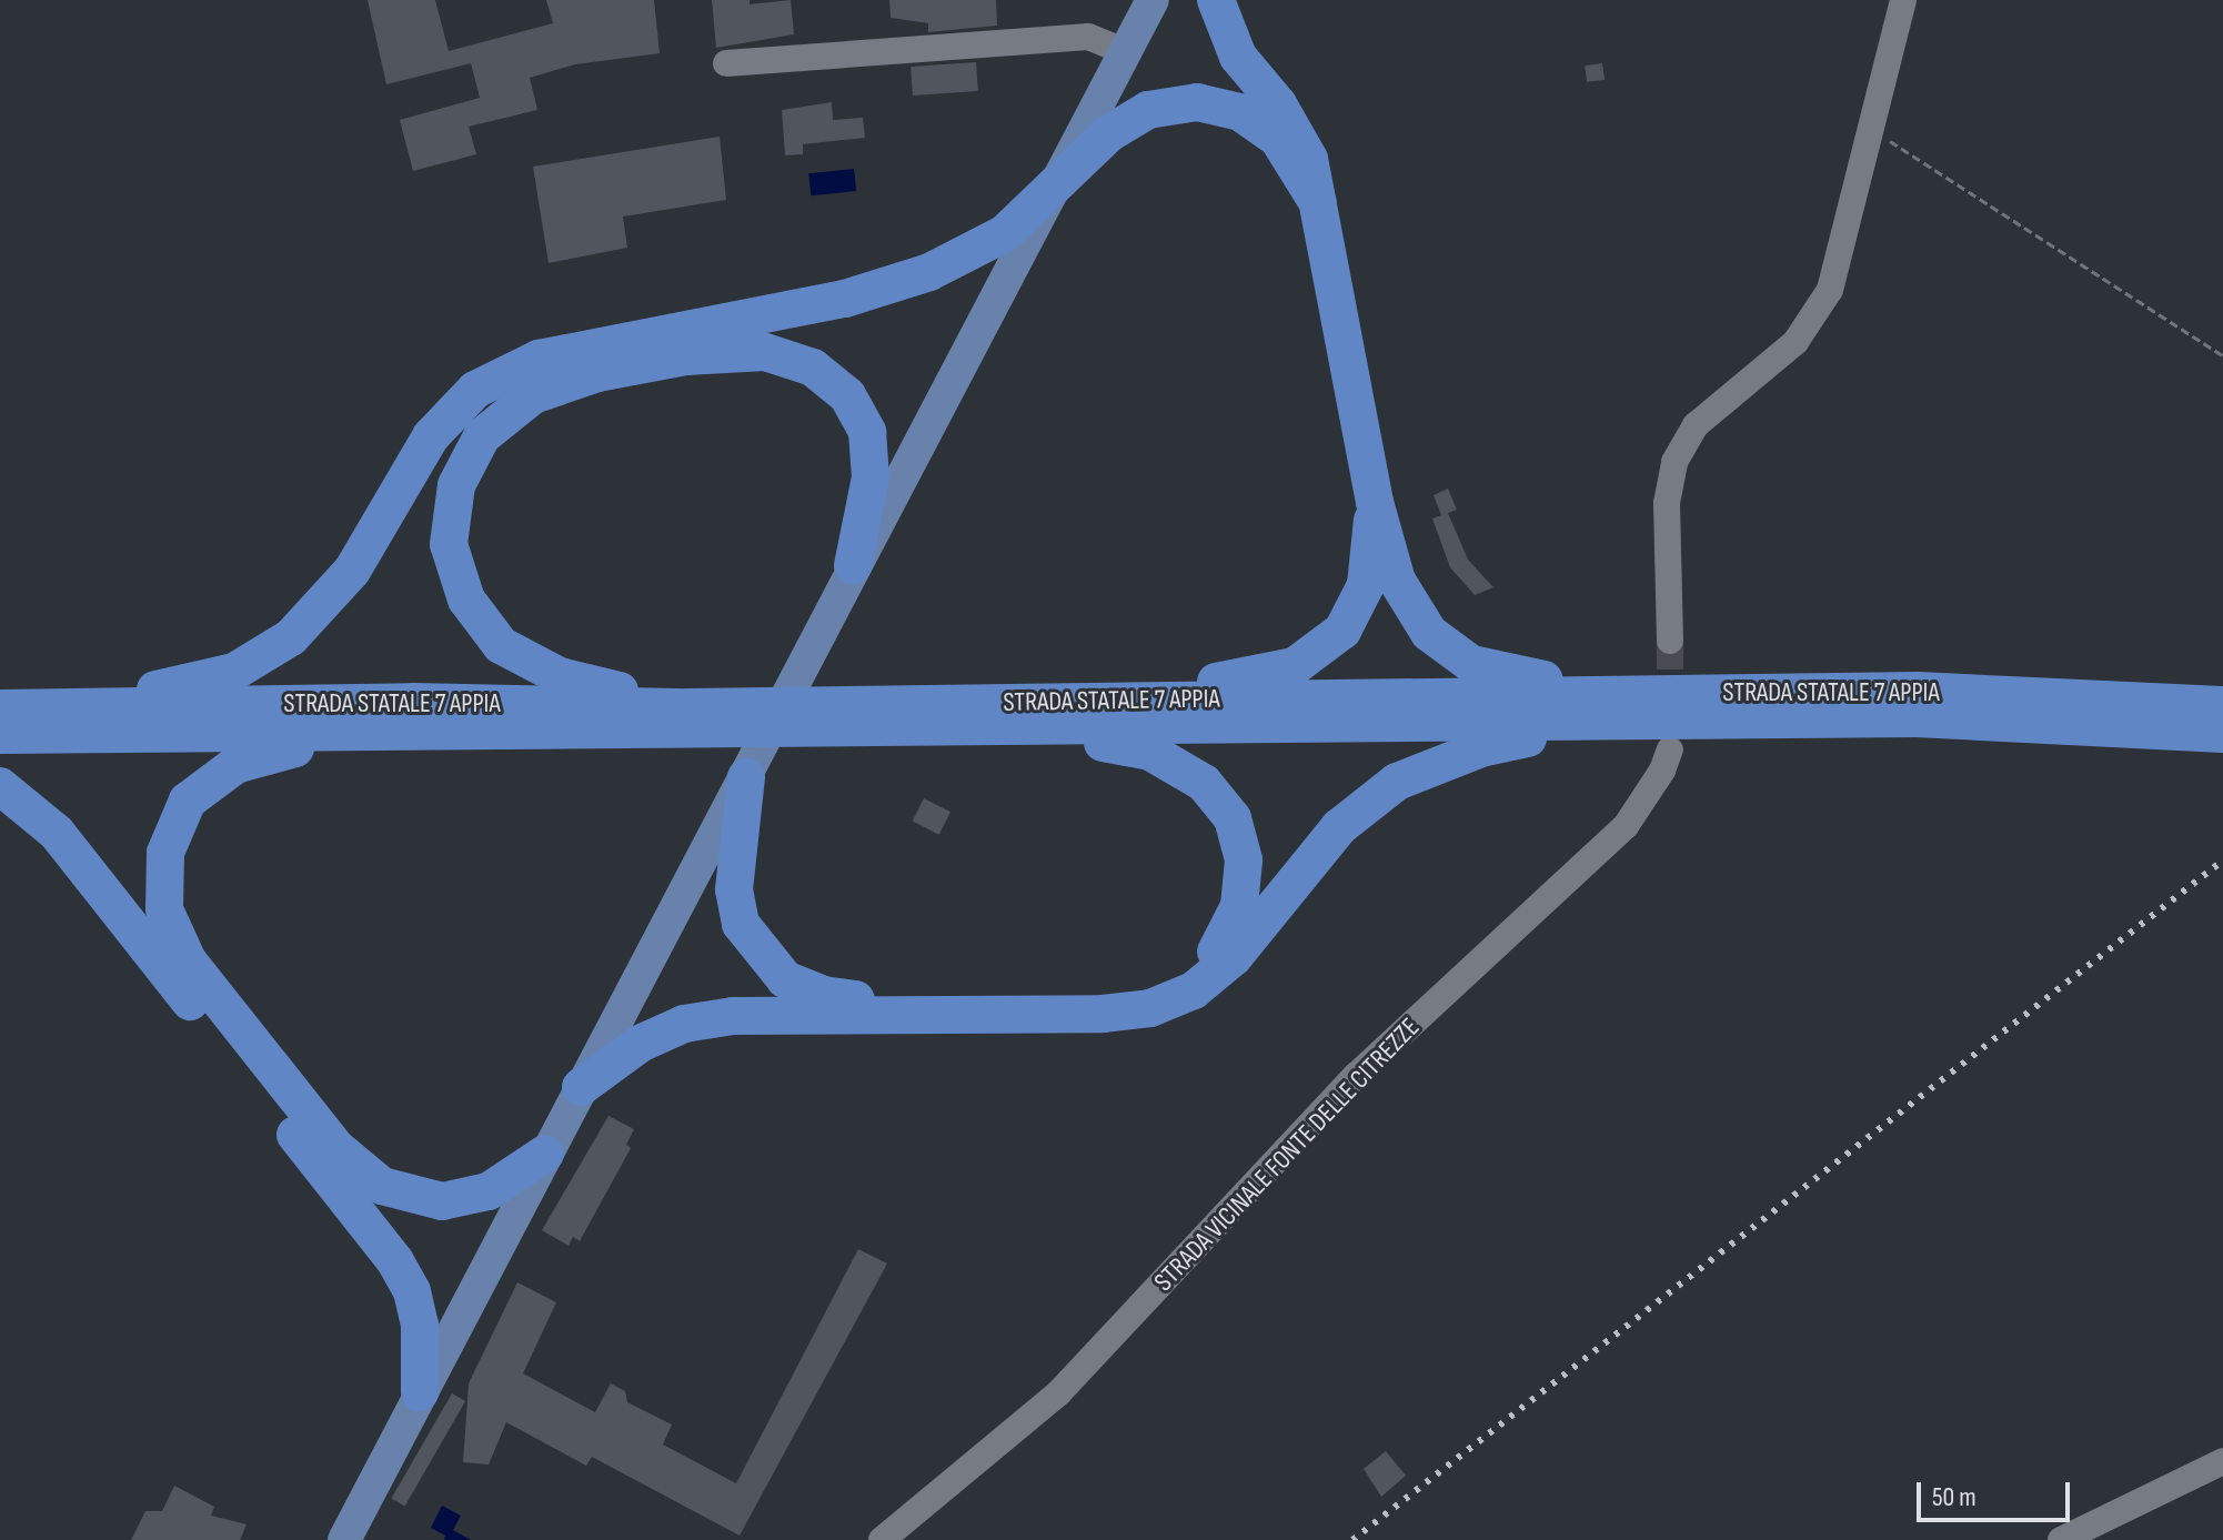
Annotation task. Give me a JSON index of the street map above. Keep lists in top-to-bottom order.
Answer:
{
  "streets": {
    "highway": ["STRADA STATALE 7 APPIA"],
    "street": ["STRADA VICINALE FONTE DELLE CITREZZE"]
  },
  "scale_bar": "50 m"
}
